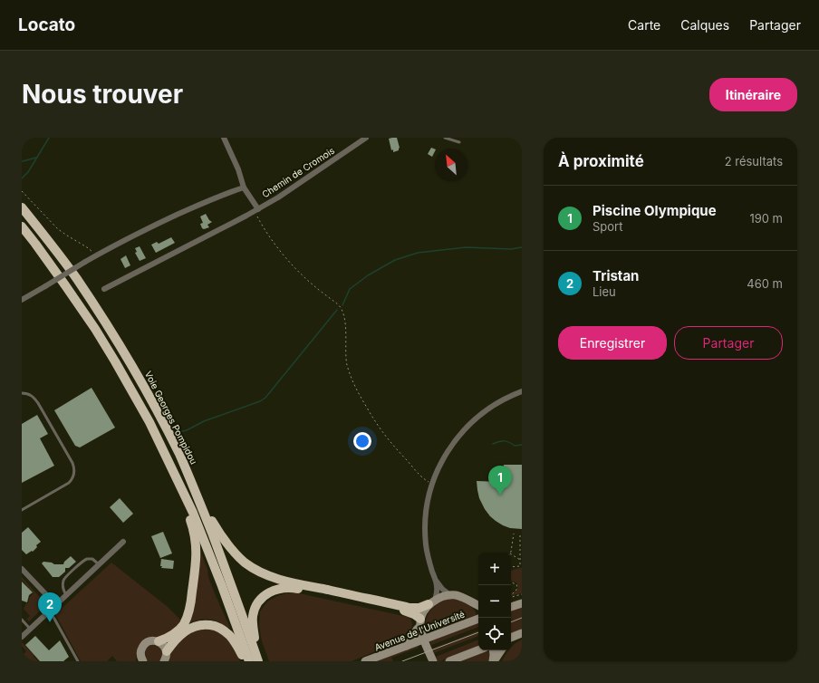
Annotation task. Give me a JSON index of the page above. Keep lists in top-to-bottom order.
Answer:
{
  "streets": {
    "highway": ["Voie Georges Pompidou"],
    "main road": ["Avenue de l'Université"],
    "street": ["Chemin de Cromois"]
  },
  "north": "top left",
  "page": {
    "header": "Locato",
    "nav": ["Carte", "Calques", "Partager"],
    "buttons": [
      "Itinéraire",
      ["Enregistrer", "Partager"]
    ],
    "title": "Nous trouver",
    "heading": ["À proximité", "2 résultats"],
    "list": [
      {
        "mark": "1",
        "name": "Piscine Olympique",
        "note": "Sport",
        "value": "190 m"
      },
      {
        "mark": "2",
        "name": "Tristan",
        "note": "Lieu",
        "value": "460 m"
      }
    ],
    "pins": ["1", "2"],
    "map_buttons": ["+", "−"]
  }
}
